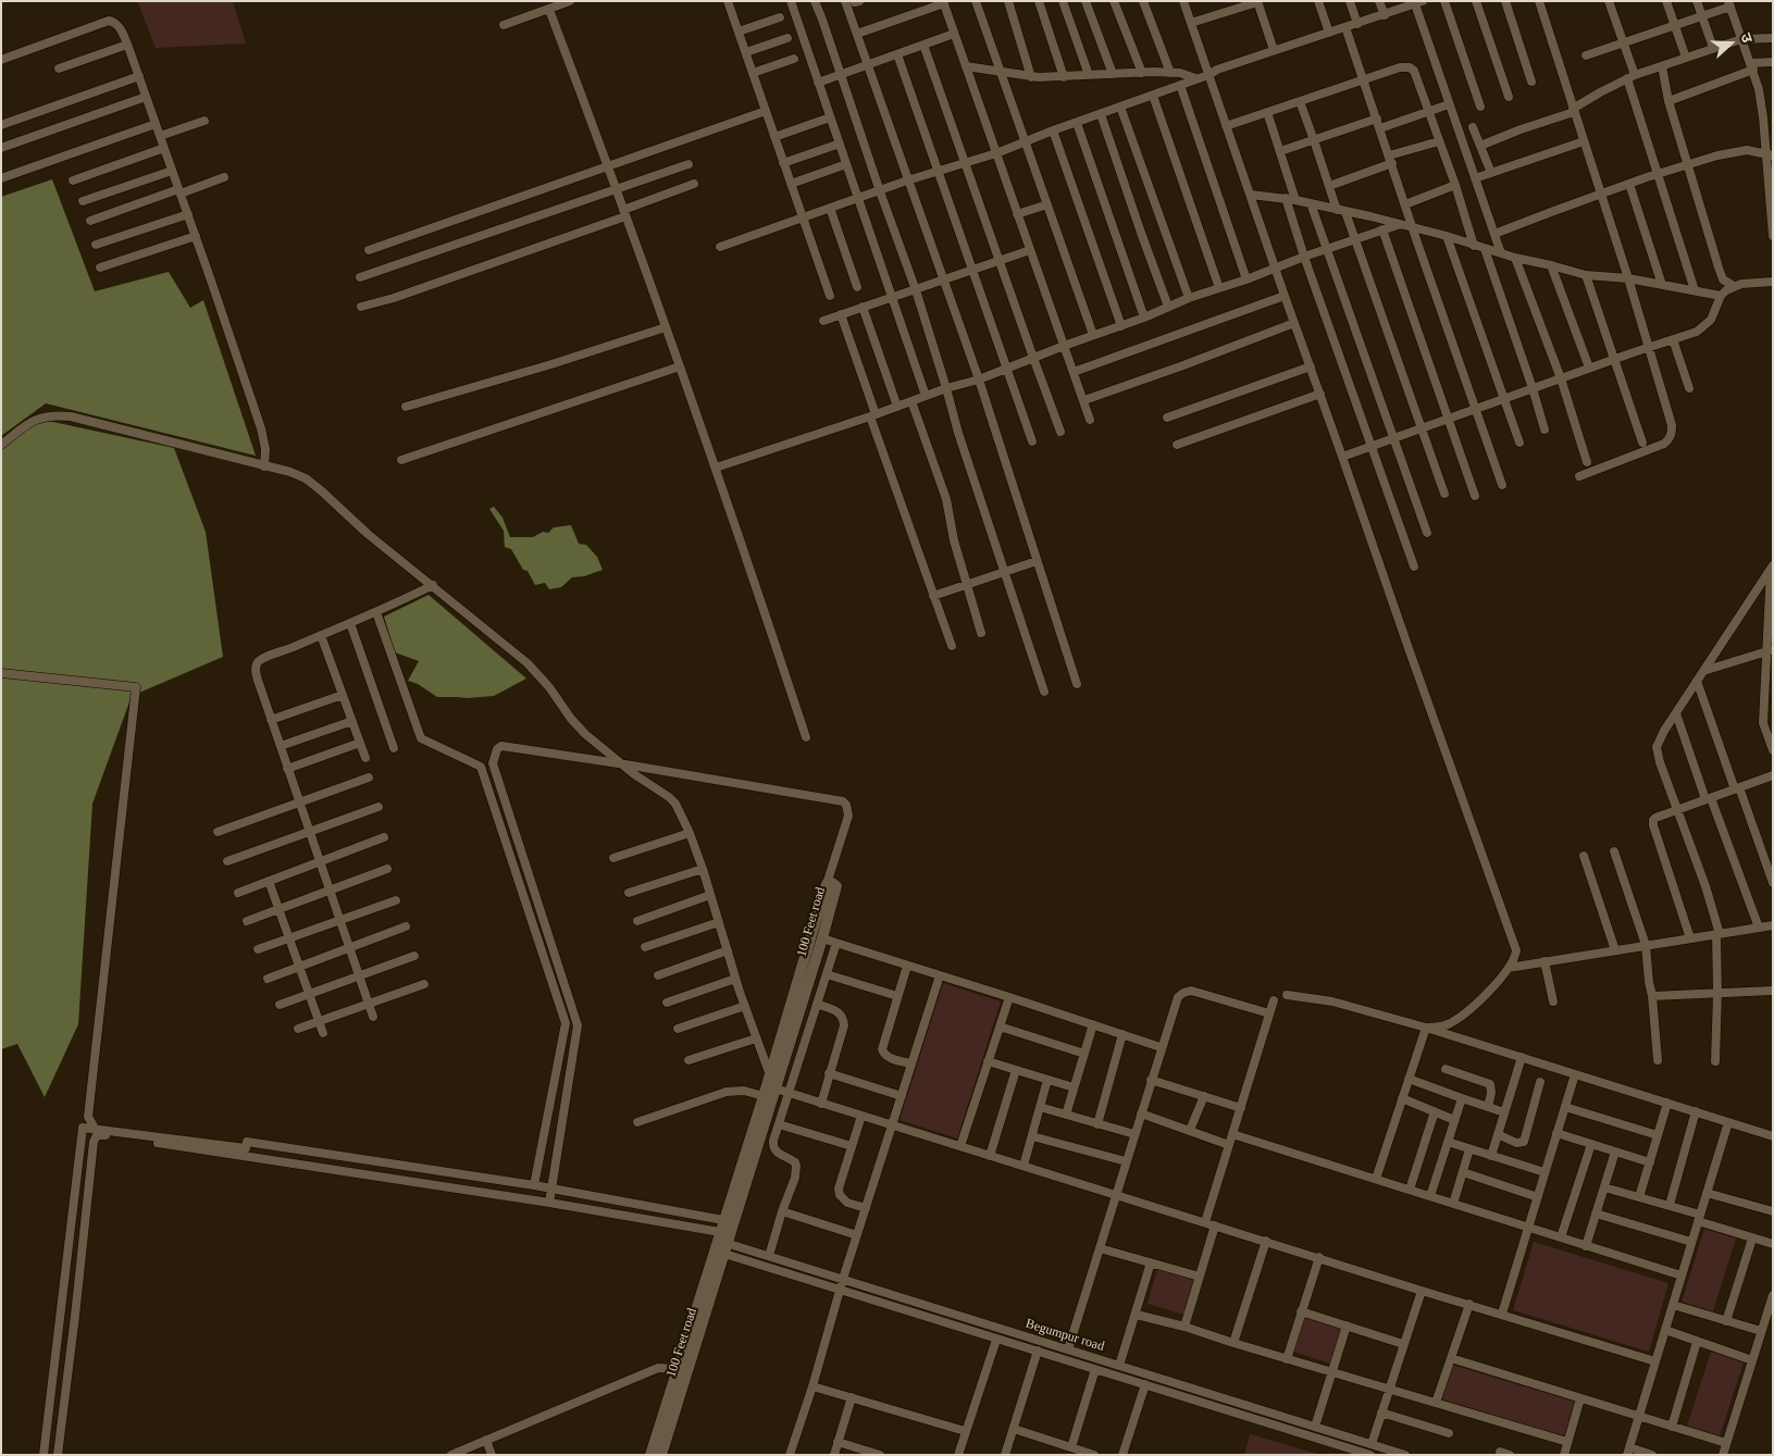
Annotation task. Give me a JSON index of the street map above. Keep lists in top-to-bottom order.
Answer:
{
  "streets": {
    "street": ["100 Feet road", "Begumpur road"]
  },
  "crossings": [
    ["100 Feet road", "Begumpur road"]
  ],
  "north": "right"
}
